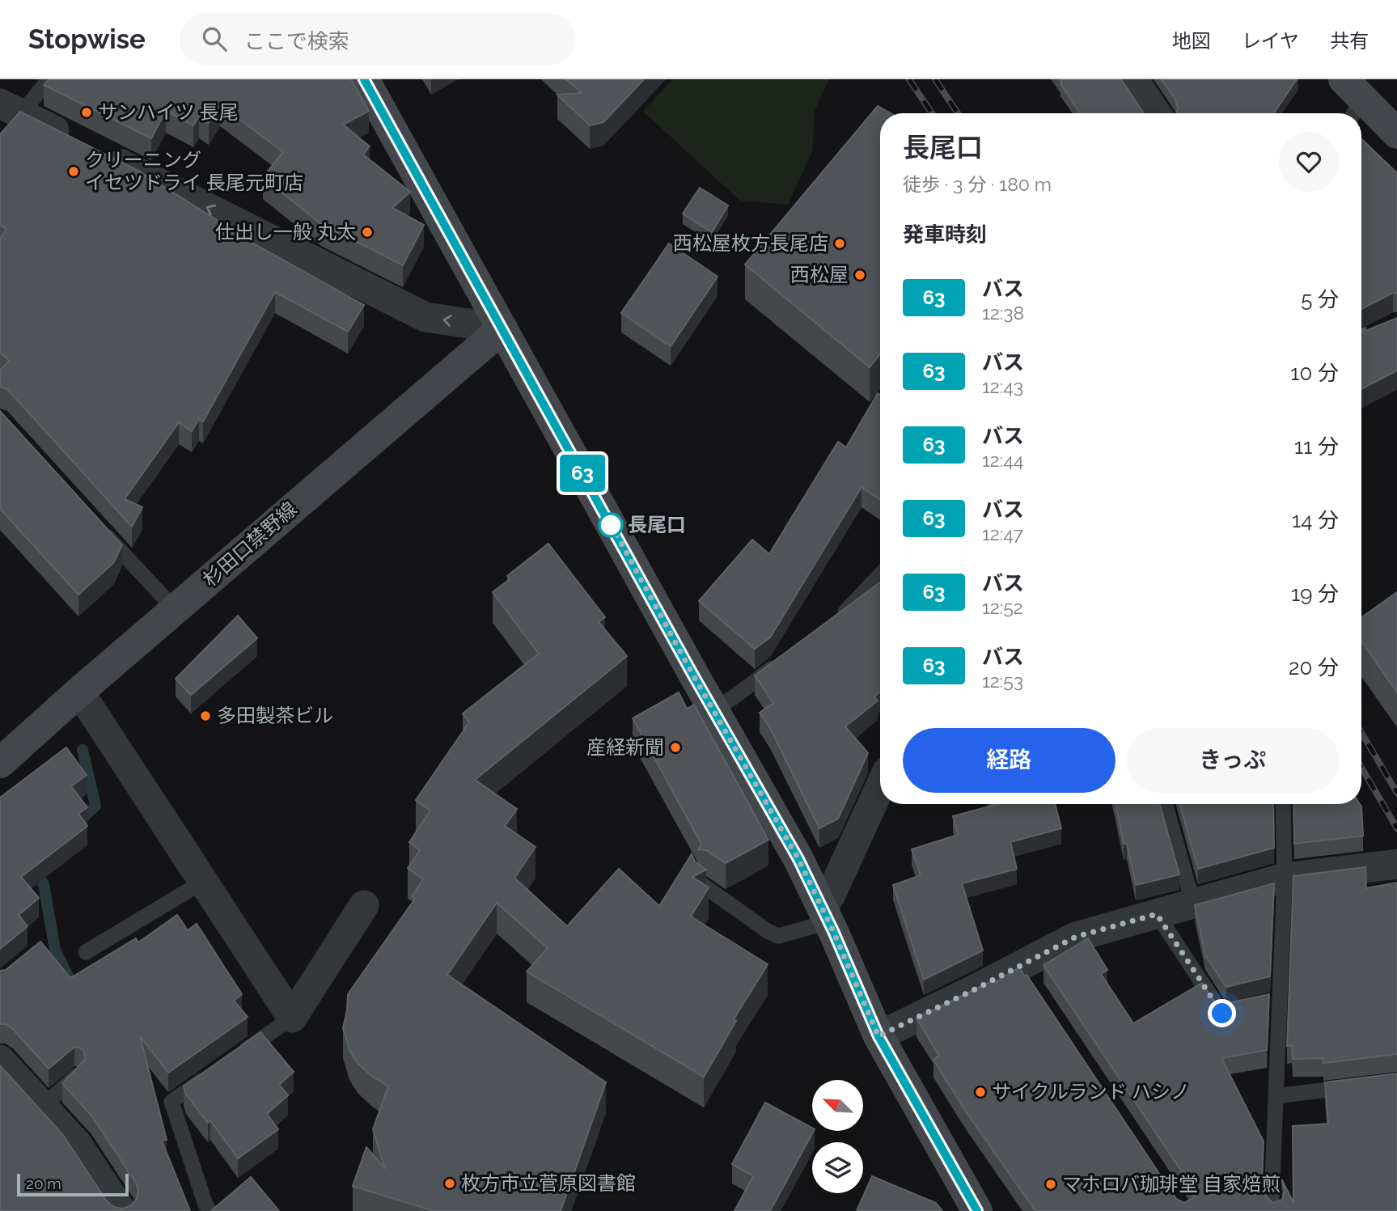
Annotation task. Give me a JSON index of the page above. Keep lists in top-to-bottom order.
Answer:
{
  "streets": {
    "main road": ["杉田口禁野線"]
  },
  "places": [
    "サンハイツ 長尾",
    "クリーニング イセツドライ 長尾元町店",
    "仕出し一般 丸太",
    "西松屋枚方長尾店",
    "西松屋",
    "長尾口",
    "多田製茶ビル",
    "産経新聞",
    "サイクルランド ハシノ",
    "枚方市立菅原図書館",
    "マホロバ珈琲堂 自家焙煎"
  ],
  "lines": ["bus line 63"],
  "scale_bar": "20 m",
  "north": "top left",
  "page": {
    "header": "Stopwise",
    "search": "ここで検索",
    "nav": ["地図", "レイヤ", "共有"],
    "on_map": "63",
    "heading": [
      ["長尾口", "徒歩 · 3 分 · 180 m"],
      "発車時刻"
    ],
    "list": [
      {
        "mark": "63",
        "name": "バス",
        "note": "12:38",
        "value": "5 分"
      },
      {
        "mark": "63",
        "name": "バス",
        "note": "12:43",
        "value": "10 分"
      },
      {
        "mark": "63",
        "name": "バス",
        "note": "12:44",
        "value": "11 分"
      },
      {
        "mark": "63",
        "name": "バス",
        "note": "12:47",
        "value": "14 分"
      },
      {
        "mark": "63",
        "name": "バス",
        "note": "12:52",
        "value": "19 分"
      },
      {
        "mark": "63",
        "name": "バス",
        "note": "12:53",
        "value": "20 分"
      }
    ],
    "buttons": ["経路", "きっぷ"],
    "scale": "20 m"
  }
}
